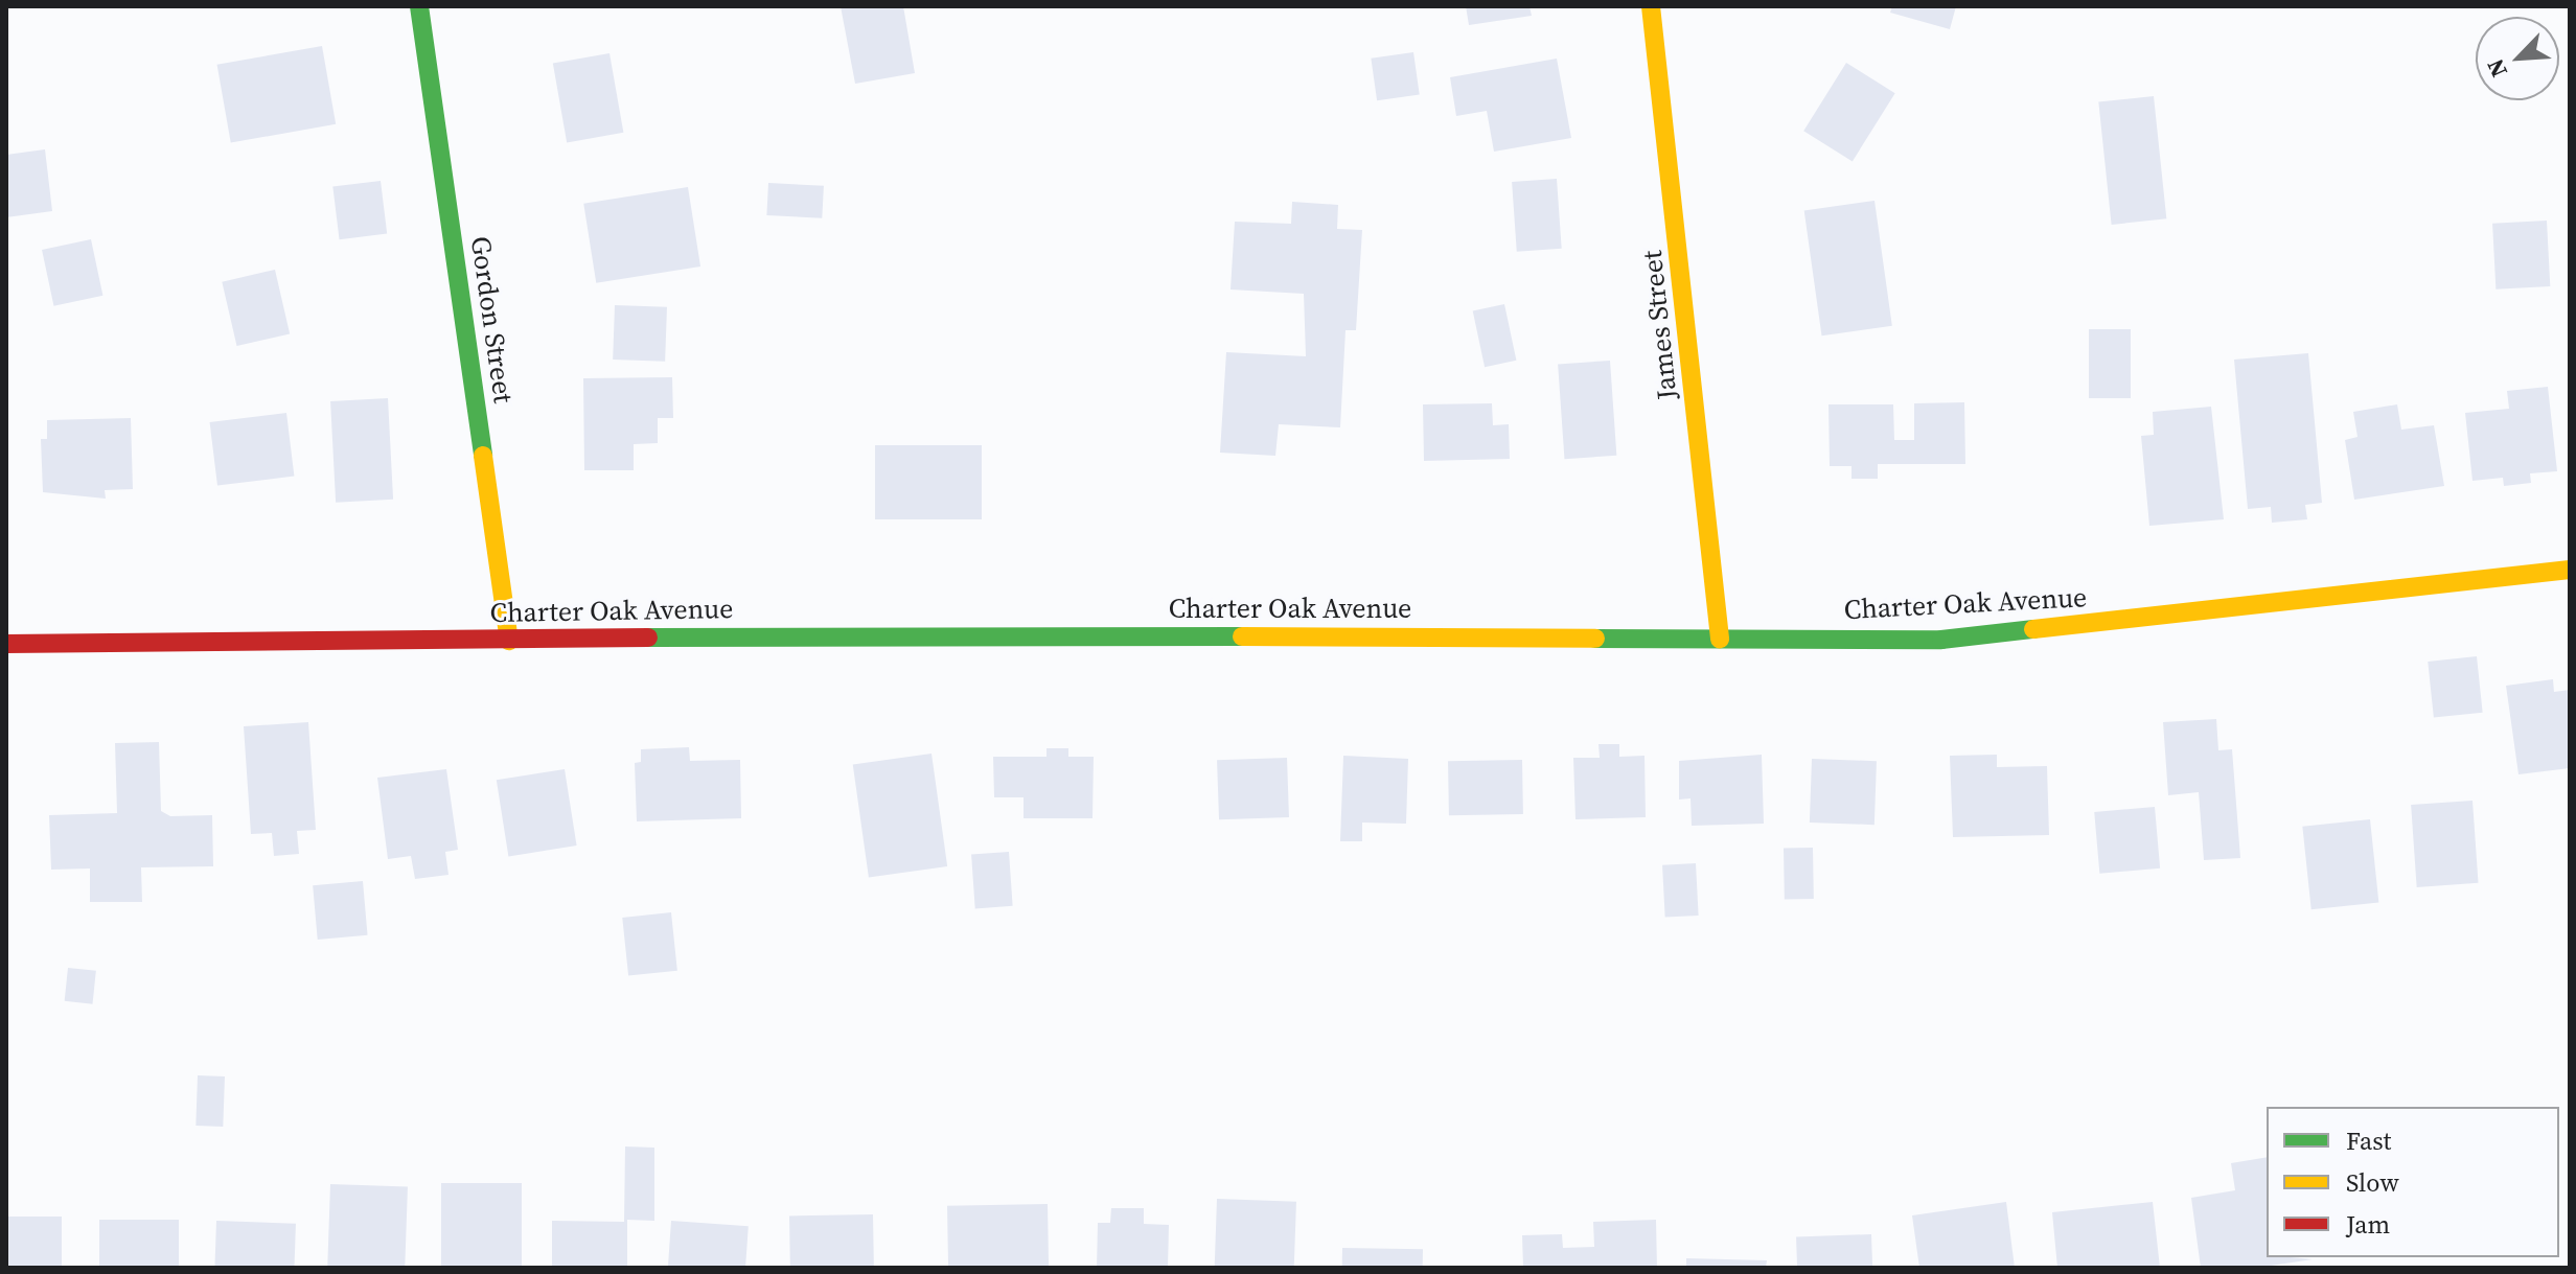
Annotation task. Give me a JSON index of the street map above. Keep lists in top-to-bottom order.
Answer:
{
  "streets": {
    "street": ["Gordon Street", "James Street", "Charter Oak Avenue"]
  },
  "crossings": [
    ["Gordon Street", "Charter Oak Avenue"],
    ["James Street", "Charter Oak Avenue"]
  ],
  "legend": ["Fast", "Slow", "Jam"],
  "north": "bottom left"
}
